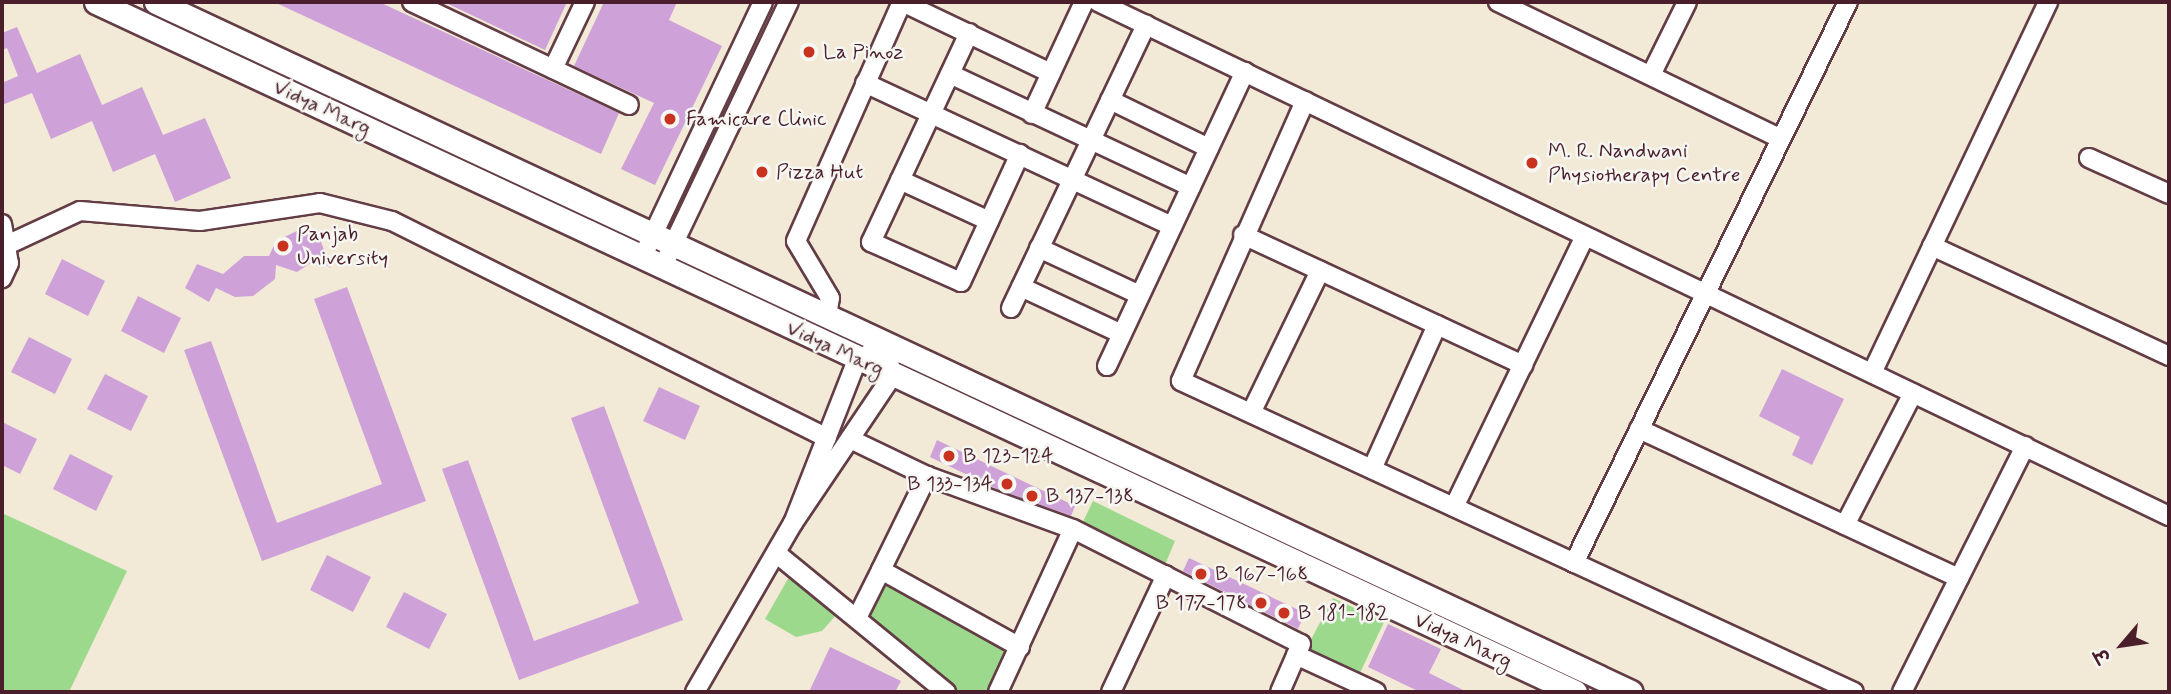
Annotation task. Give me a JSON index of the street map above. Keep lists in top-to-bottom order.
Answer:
{
  "streets": {
    "main road": ["Vidya Marg"]
  },
  "places": [
    "La Pinoz",
    "Famicare Clinic",
    "M. R. Nandwani Physiotherapy Centre",
    "Pizza Hut",
    "Panjab University",
    "B 123-124",
    "B 133-134",
    "B 137-138",
    "B 167-168",
    "B 177-178",
    "B 181-182"
  ],
  "north": "bottom left"
}
